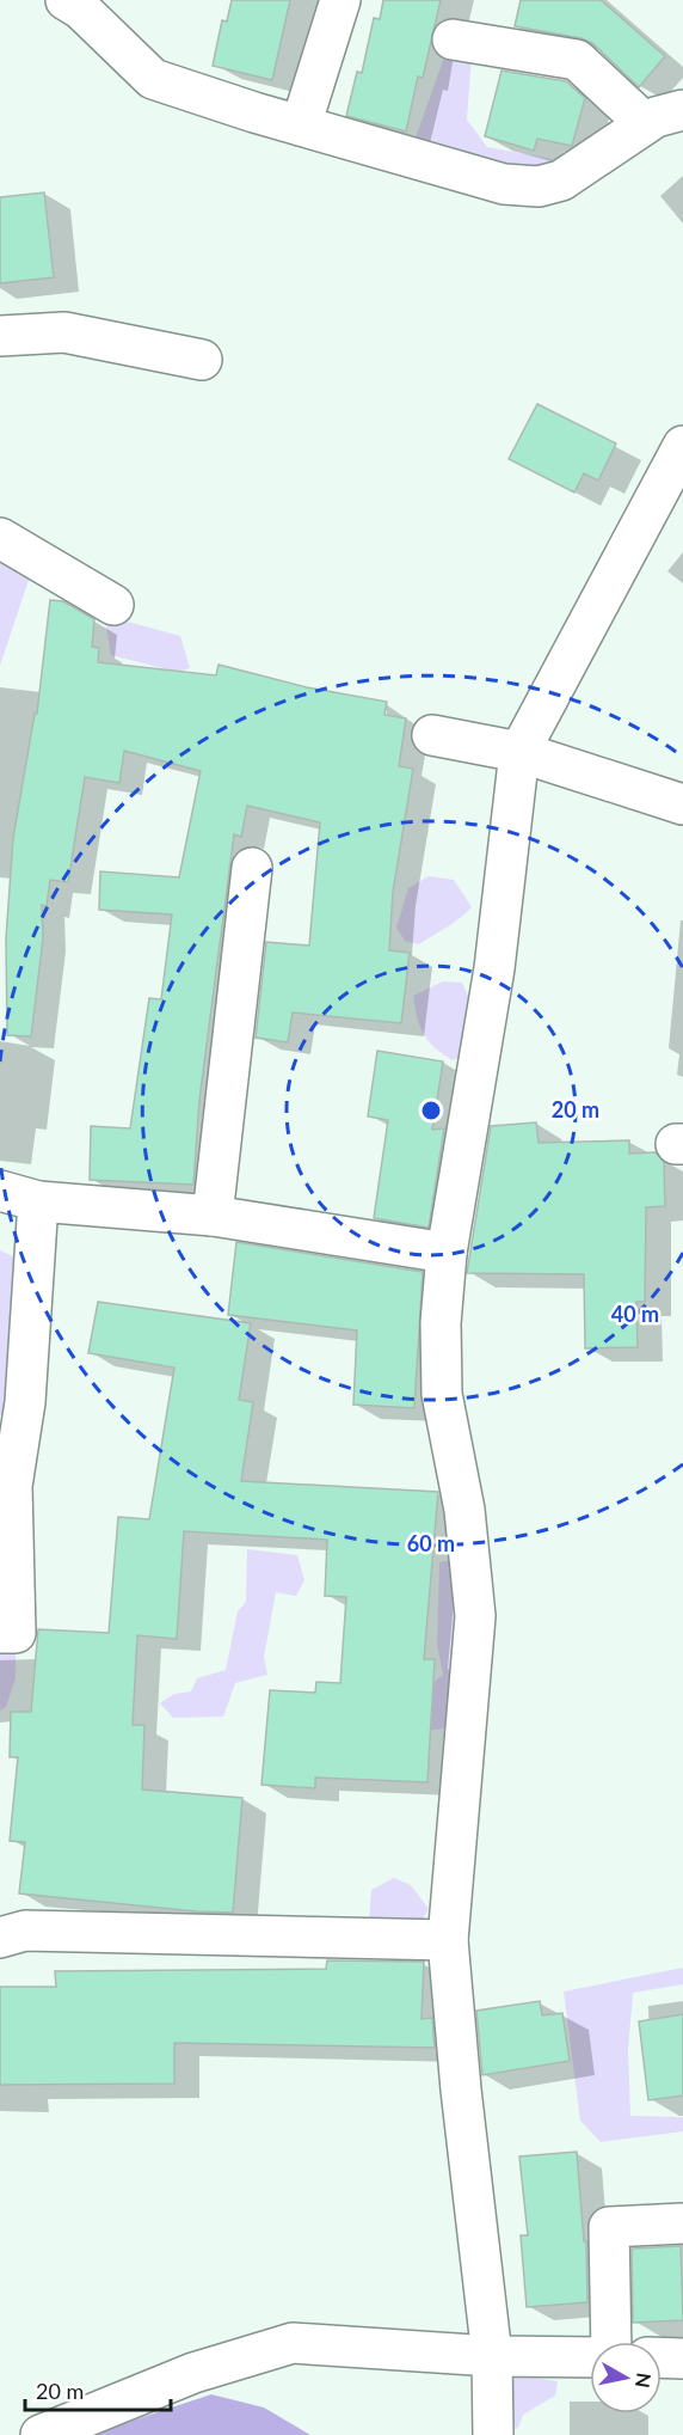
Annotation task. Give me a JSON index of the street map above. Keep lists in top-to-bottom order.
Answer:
{
  "scale_bar": "20 m",
  "north": "right",
  "rings": ["20 m", "40 m", "60 m"]
}
